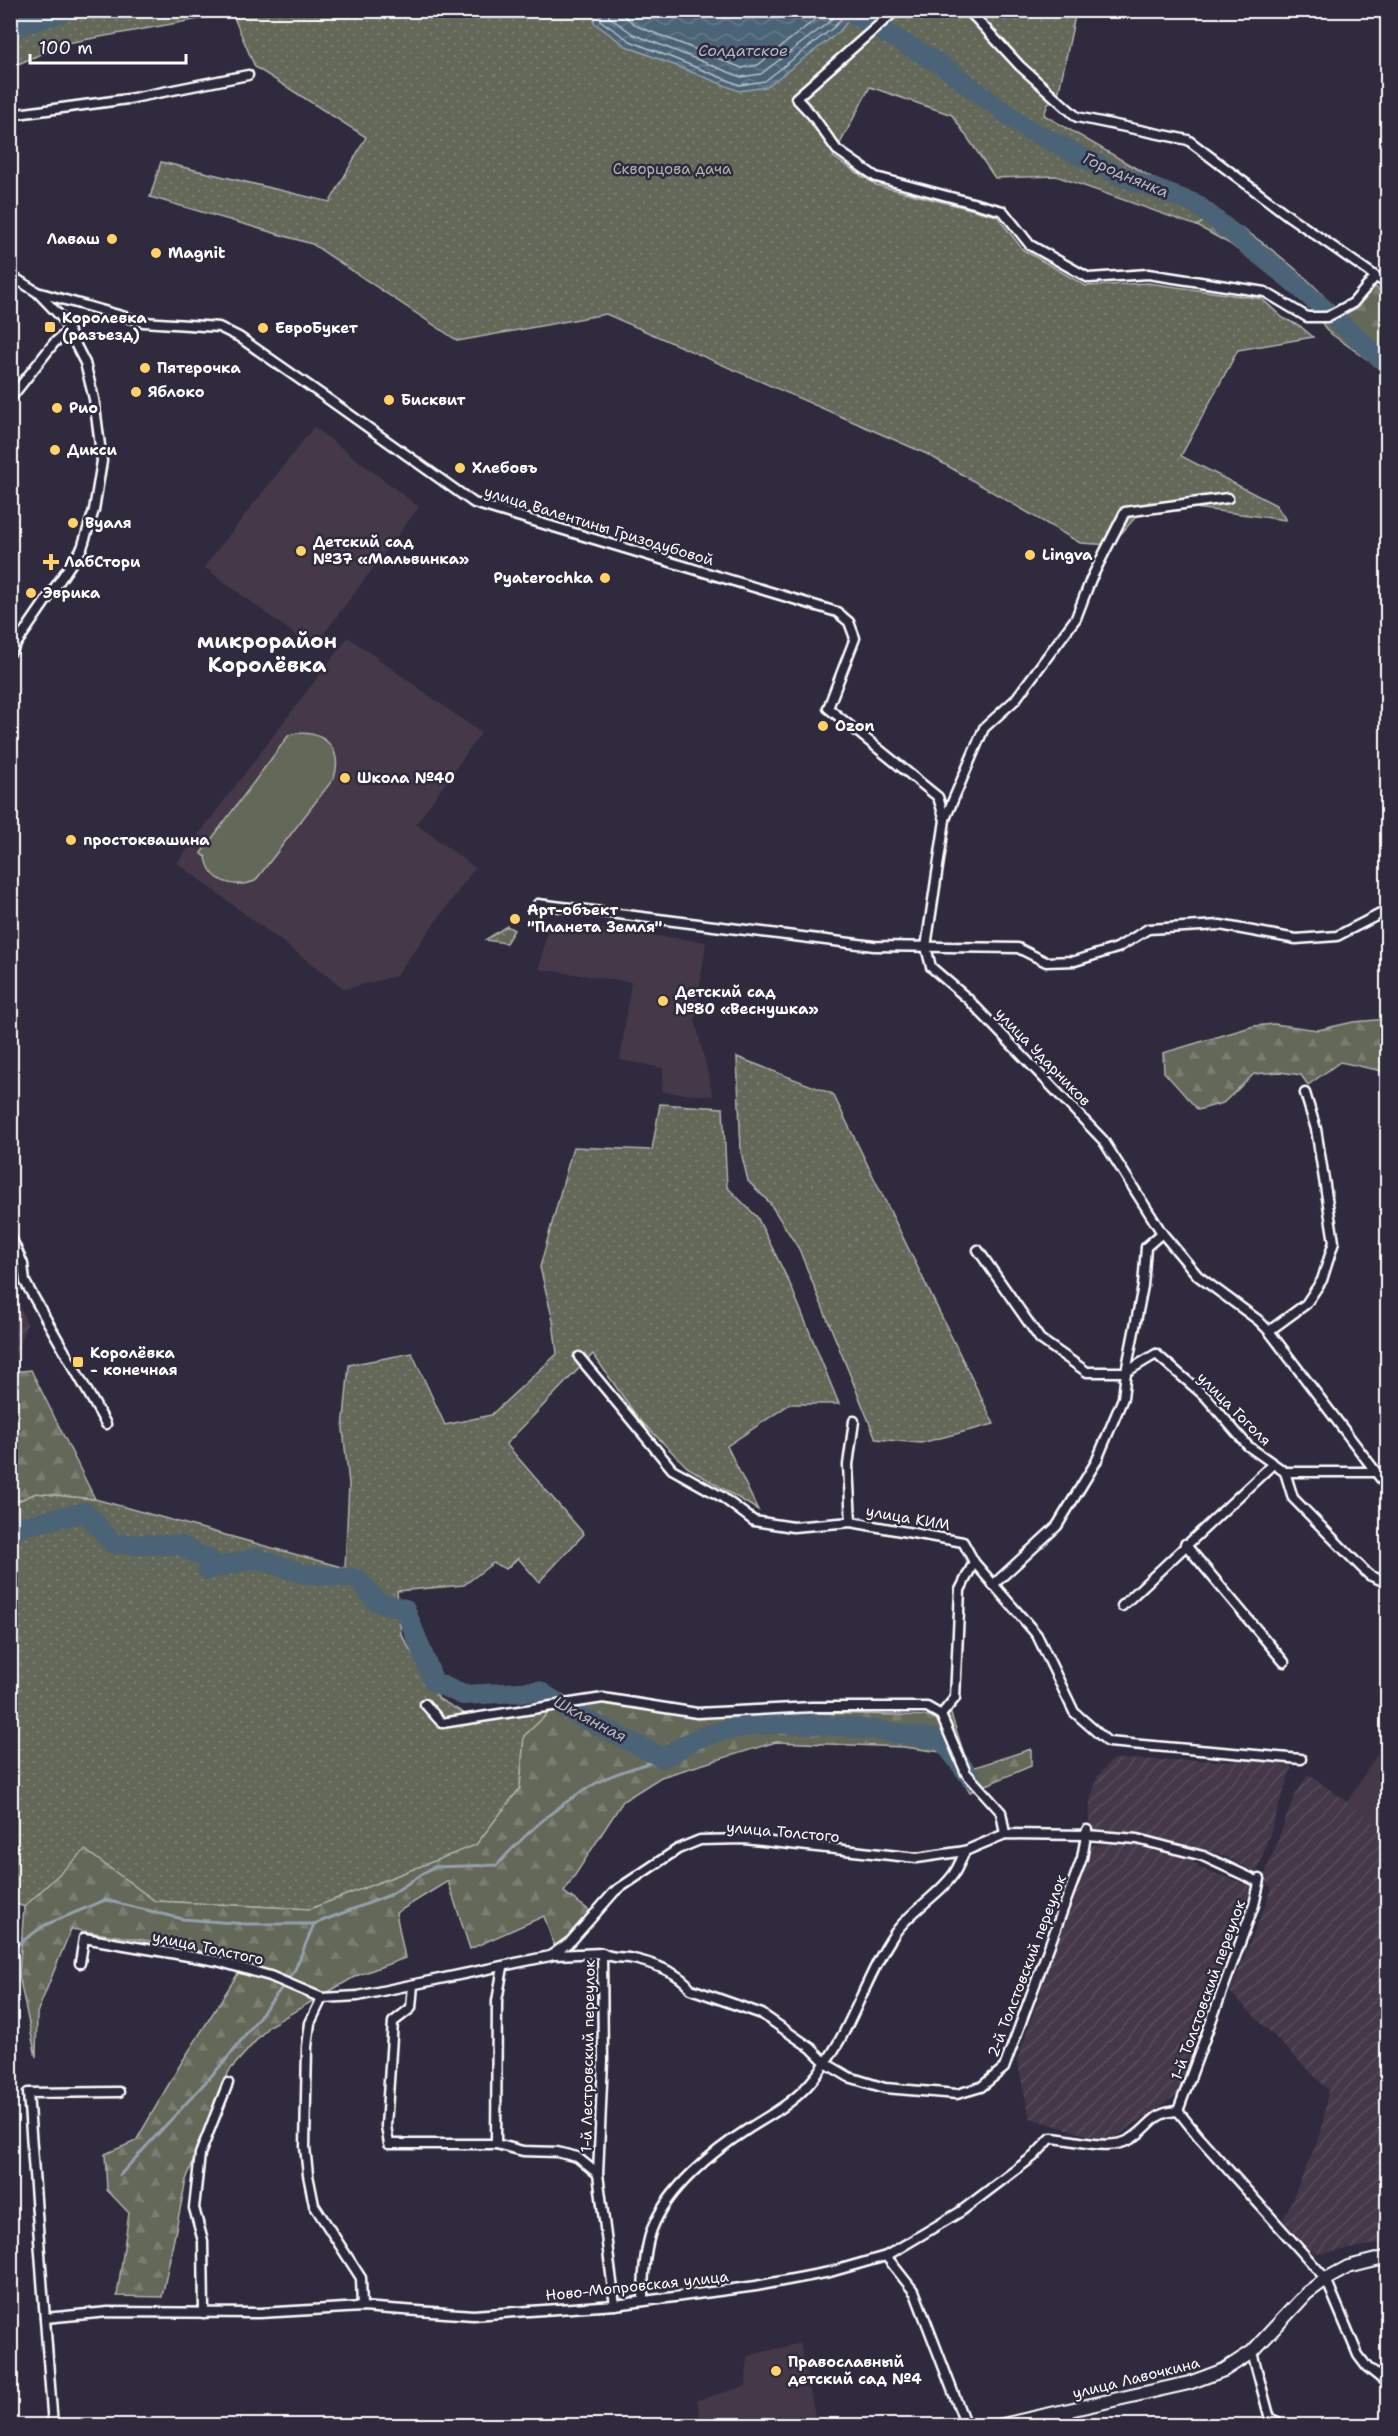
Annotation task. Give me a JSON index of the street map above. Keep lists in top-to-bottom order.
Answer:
{
  "streets": {
    "main road": ["улица Лавочкина"],
    "street": [
      "улица Валентины Гризодубовой",
      "улица Ударников",
      "улица Гоголя",
      "улица КИМ",
      "улица Толстого",
      "2-й Толстовский переулок",
      "1-й Толстовский переулок",
      "1-й Лестровский переулок",
      "Ново-Мопровская улица"
    ]
  },
  "crossings": [
    ["улица Толстого", "2-й Толстовский переулок"],
    ["улица Толстого", "1-й Толстовский переулок"],
    ["2-й Толстовский переулок", "1-й Лестровский переулок"],
    ["1-й Толстовский переулок", "Ново-Мопровская улица"],
    ["1-й Лестровский переулок", "Ново-Мопровская улица"]
  ],
  "districts": ["микрорайон Королёвка"],
  "water": ["Солдатское", "Городнянка", "Шклянная"],
  "parks": ["Скворцова дача"],
  "places": {
    "other": [
      "Лаваш",
      "Magnit",
      "ЕвроБукет",
      "Пятерочка",
      "Яблоко",
      "Бисквит",
      "Рио",
      "Дикси",
      "Хлебовъ",
      "Вуаля",
      "Детский сад №37 «Мальвинка»",
      "Lingva",
      "Pyaterochka",
      "Эврика",
      "Ozon",
      "Школа №40",
      "простоквашина",
      "Арт-объект \"Планета Земля\"",
      "Детский сад №80 «Веснушка»",
      "Православный детский сад №4"
    ],
    "transit": ["Королевка (разъезд)", "Королёвка - конечная"],
    "health": ["ЛабСтори"]
  },
  "scale_bar": "100 m"
}
